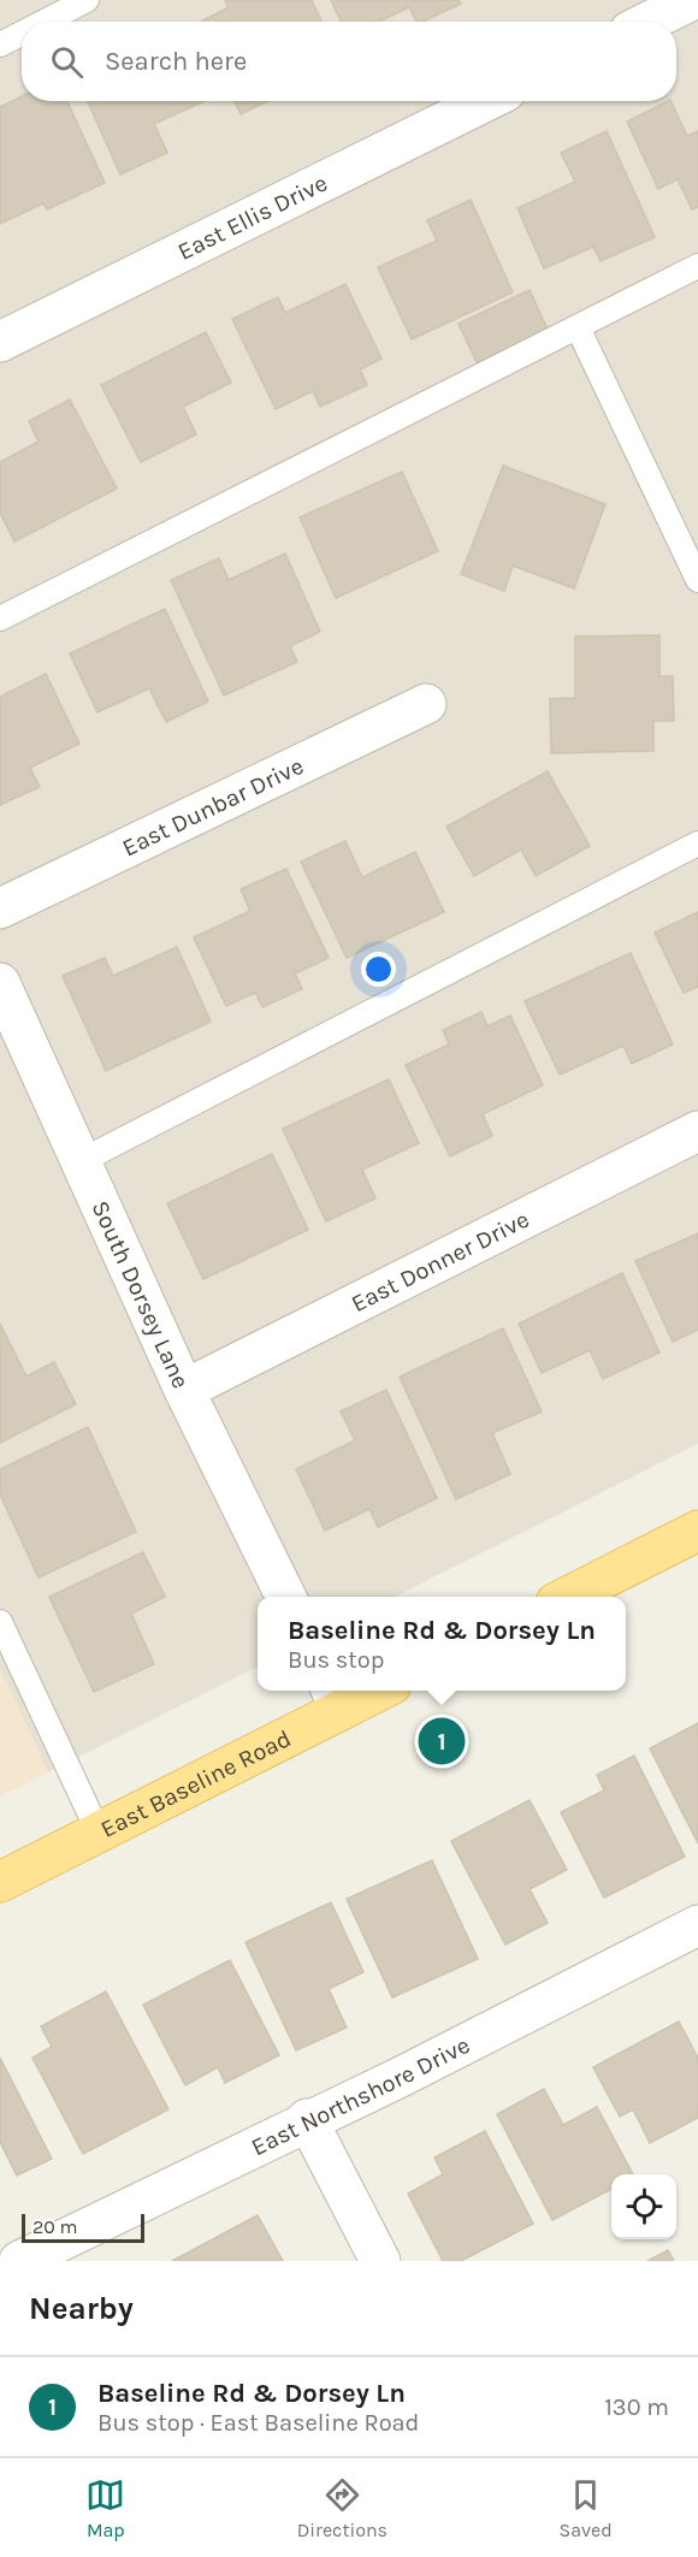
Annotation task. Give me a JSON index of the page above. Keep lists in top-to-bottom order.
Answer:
{
  "streets": {
    "main road": ["East Baseline Road"],
    "street": [
      "East Ellis Drive",
      "East Dunbar Drive",
      "East Donner Drive",
      "South Dorsey Lane",
      "East Northshore Drive"
    ]
  },
  "crossings": [
    ["East Donner Drive", "South Dorsey Lane"]
  ],
  "scale_bar": "20 m",
  "page": {
    "search": "Search here",
    "popup": ["Baseline Rd & Dorsey Ln", "Bus stop"],
    "pins": "1",
    "scale": "20 m",
    "heading": "Nearby",
    "list": [
      {
        "mark": "1",
        "name": "Baseline Rd & Dorsey Ln",
        "note": "Bus stop · East Baseline Road",
        "value": "130 m"
      }
    ],
    "nav": ["Map", "Directions", "Saved"]
  }
}
